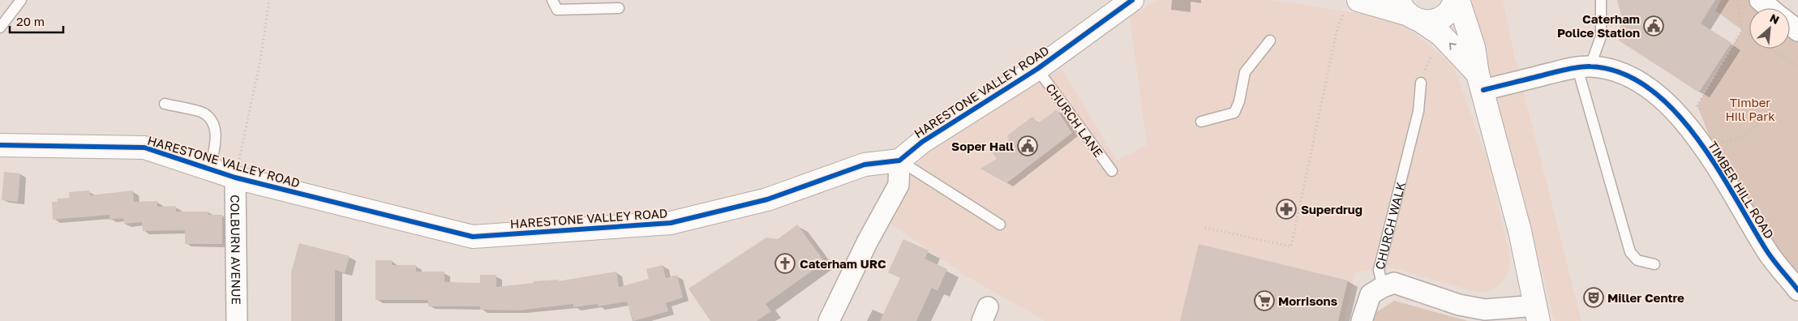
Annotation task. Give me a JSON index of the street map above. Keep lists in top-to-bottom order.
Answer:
{
  "streets": {
    "street": [
      "HARESTONE VALLEY ROAD",
      "TIMBER HILL ROAD",
      "CHURCH WALK",
      "COLBURN AVENUE"
    ],
    "lane": ["CHURCH LANE"]
  },
  "crossings": [
    ["HARESTONE VALLEY ROAD", "CHURCH LANE"],
    ["HARESTONE VALLEY ROAD", "COLBURN AVENUE"]
  ],
  "parks": ["Timber Hill Park"],
  "places": {
    "public building": ["Caterham Police Station", "Soper Hall"],
    "pharmacy": ["Superdrug"],
    "church": ["Caterham URC"],
    "theatre": ["Miller Centre"],
    "supermarket": ["Morrisons"]
  },
  "scale_bar": "20 m",
  "north": "top right"
}
